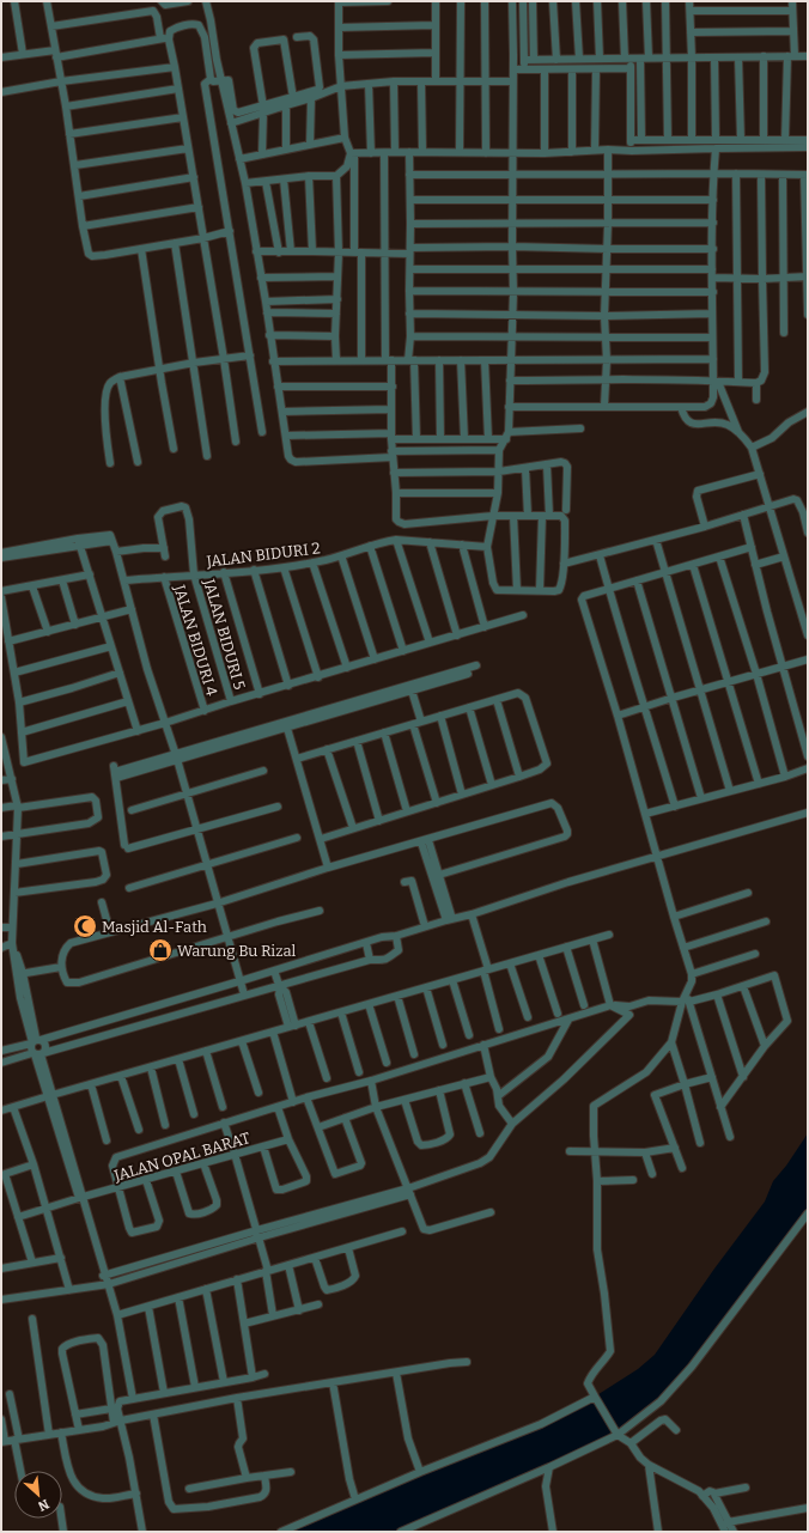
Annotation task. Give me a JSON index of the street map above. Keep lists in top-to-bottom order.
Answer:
{
  "streets": {
    "street": [
      "JALAN BIDURI 2",
      "JALAN BIDURI 5",
      "JALAN BIDURI 4",
      "JALAN OPAL BARAT"
    ]
  },
  "crossings": [
    ["JALAN BIDURI 2", "JALAN BIDURI 5"],
    ["JALAN BIDURI 2", "JALAN BIDURI 4"]
  ],
  "places": {
    "mosque": ["Masjid Al-Fath"],
    "shop": ["Warung Bu Rizal"]
  },
  "north": "bottom right"
}
